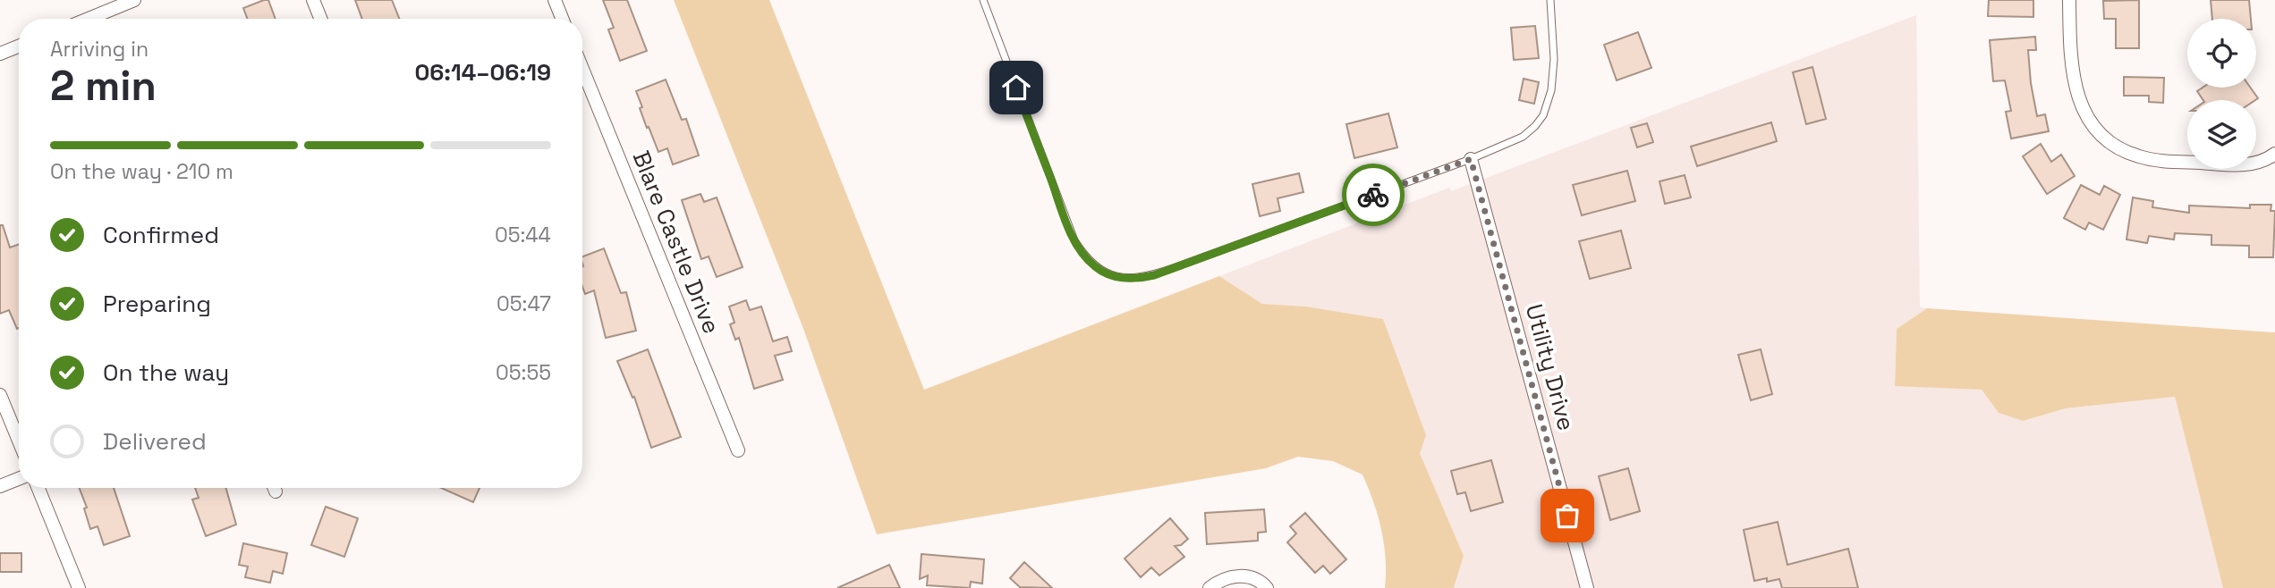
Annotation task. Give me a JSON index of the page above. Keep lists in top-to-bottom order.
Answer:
{
  "streets": {
    "street": ["Blare Castle Drive", "Utility Drive"]
  },
  "page": {
    "heading": ["2 min", "Arriving in", "06:14–06:19"],
    "bar": "On the way · 210 m",
    "list": [
      ["Confirmed", "05:44"],
      ["Preparing", "05:47"],
      ["On the way", "05:55"],
      "Delivered"
    ]
  }
}
